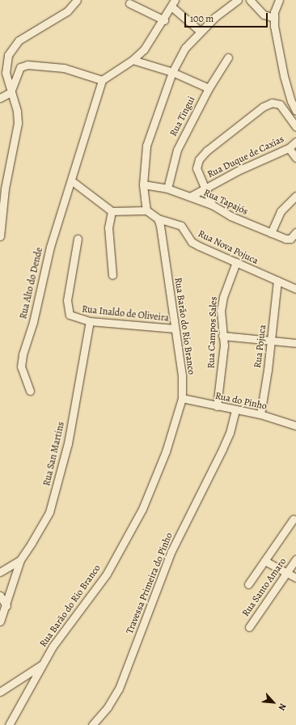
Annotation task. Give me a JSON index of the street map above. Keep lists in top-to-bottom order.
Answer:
{
  "streets": {
    "street": [
      "Rua Tingui",
      "Rua Duque de Caxias",
      "Rua Tapajós",
      "Rua Nova Pojuca",
      "Rua Alto do Dende",
      "Rua Inaldo de Oliveira",
      "Rua Barão do Rio Branco",
      "Rua Campos Sales",
      "Rua Pojuca",
      "Rua do Pinho",
      "Rua San Martins",
      "Travessa Primeira do Pinho",
      "Rua Santo Amaro"
    ]
  },
  "crossings": [
    ["Rua Tingui", "Rua Tapajós"],
    ["Rua Duque de Caxias", "Rua Tapajós"],
    ["Rua Nova Pojuca", "Rua Barão do Rio Branco"],
    ["Rua Nova Pojuca", "Rua Campos Sales"],
    ["Rua Nova Pojuca", "Rua Pojuca"],
    ["Rua Inaldo de Oliveira", "Rua Barão do Rio Branco"],
    ["Rua Inaldo de Oliveira", "Rua San Martins"],
    ["Rua Barão do Rio Branco", "Rua do Pinho"],
    ["Rua Campos Sales", "Rua do Pinho"],
    ["Rua Pojuca", "Rua do Pinho"],
    ["Rua do Pinho", "Travessa Primeira do Pinho"]
  ],
  "scale_bar": "100 m",
  "north": "bottom right"
}
